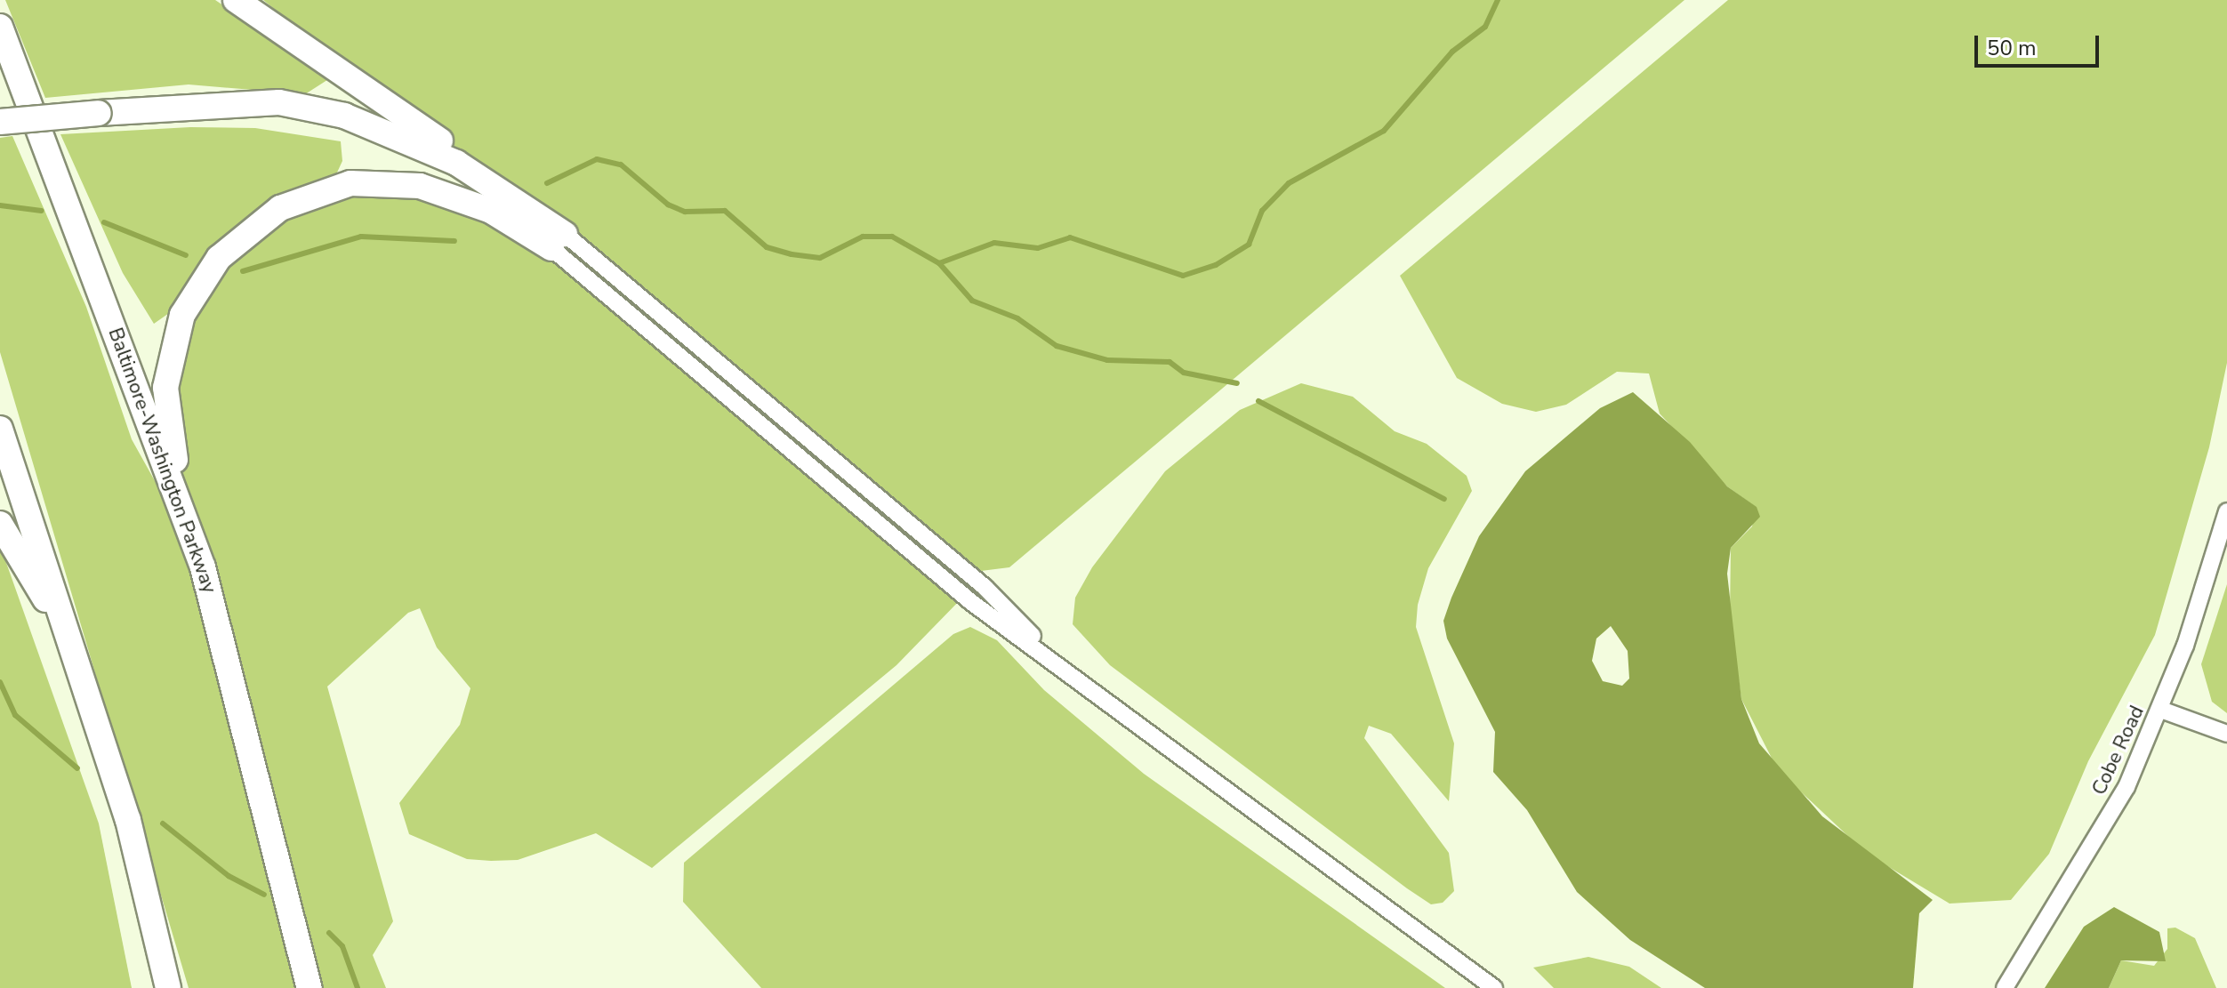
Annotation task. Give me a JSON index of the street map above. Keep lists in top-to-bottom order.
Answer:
{
  "streets": {
    "highway": ["Baltimore-Washington Parkway"],
    "street": ["Cobe Road"]
  },
  "scale_bar": "50 m"
}
